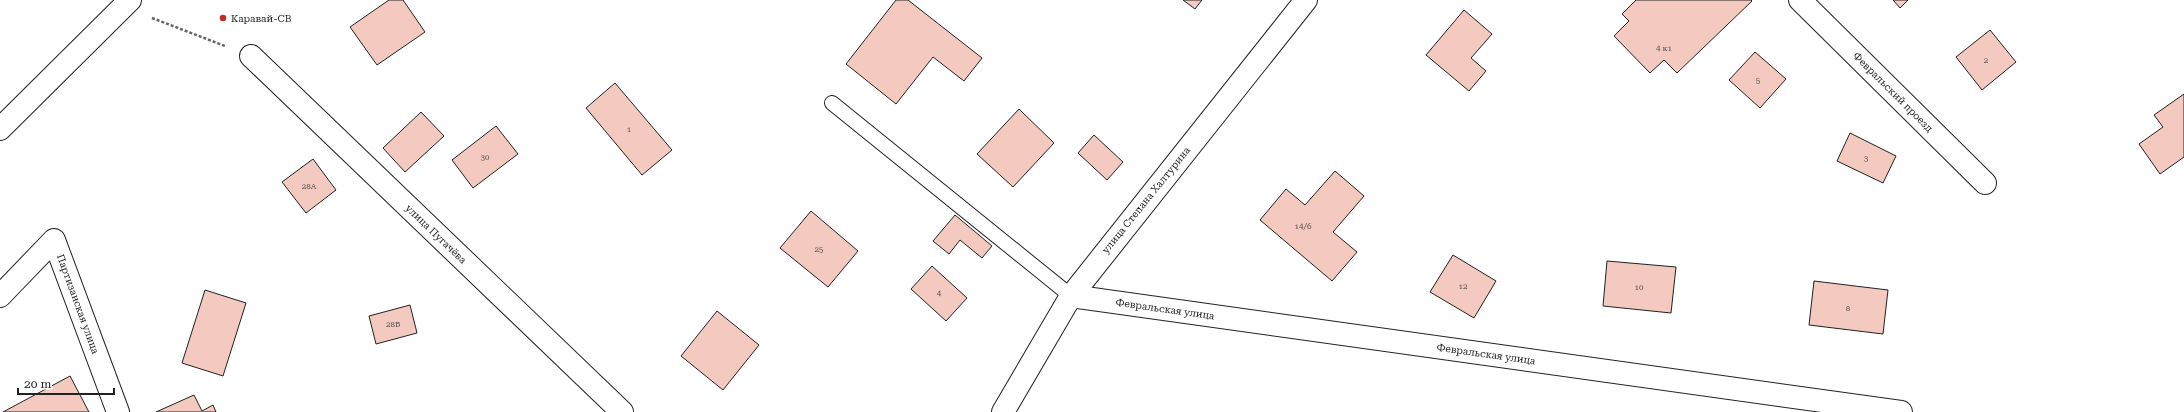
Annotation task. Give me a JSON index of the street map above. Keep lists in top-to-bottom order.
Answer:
{
  "streets": {
    "street": [
      "Февральский проезд",
      "улица Степана Халтурина",
      "улица Пугачёва",
      "Партизанская улица",
      "Февральская улица"
    ]
  },
  "crossings": [
    ["улица Степана Халтурина", "Февральская улица"]
  ],
  "places": ["Каравай-СВ"],
  "house_numbers": [
    "4 к1",
    "2",
    "5",
    "1",
    "30",
    "3",
    "28А",
    "14/6",
    "25",
    "12",
    "10",
    "4",
    "8",
    "28Б"
  ],
  "scale_bar": "20 m"
}
